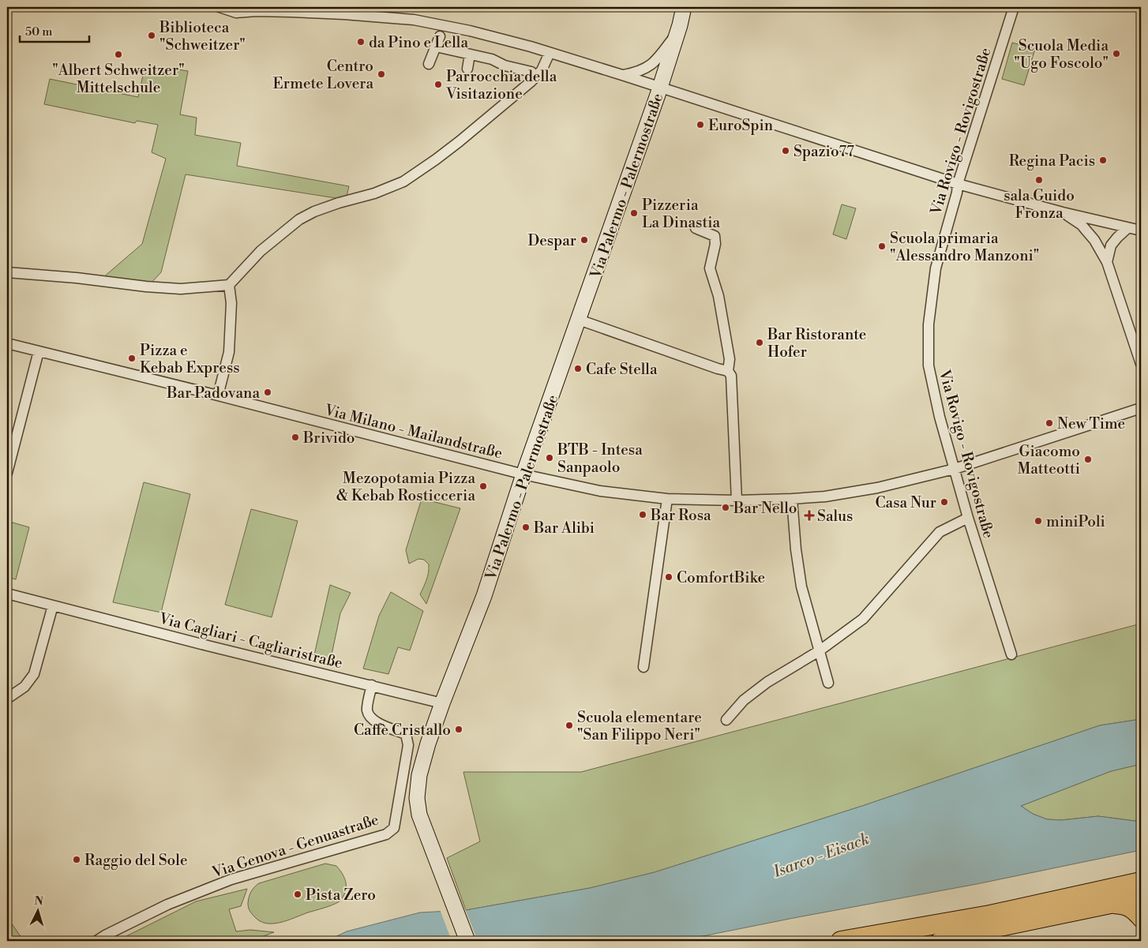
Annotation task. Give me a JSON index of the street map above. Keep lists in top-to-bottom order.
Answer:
{
  "streets": {
    "street": [
      "Via Rovigo - Rovigostraße",
      "Via Palermo - Palermostraße",
      "Via Milano - Mailandstraße",
      "Via Cagliari - Cagliaristraße",
      "Via Genova - Genuastraße"
    ]
  },
  "crossings": [
    ["Via Rovigo - Rovigostraße", "Via Milano - Mailandstraße"],
    ["Via Palermo - Palermostraße", "Via Milano - Mailandstraße"],
    ["Via Palermo - Palermostraße", "Via Cagliari - Cagliaristraße"],
    ["Via Cagliari - Cagliaristraße", "Via Genova - Genuastraße"]
  ],
  "water": ["Isarco - Eisack"],
  "places": {
    "other": [
      "Biblioteca \"Schweitzer\"",
      "da Pino e Lella",
      "Scuola Media \"Ugo Foscolo\"",
      "\"Albert Schweitzer\" Mittelschule",
      "Centro Ermete Lovera",
      "Parrocchia della Visitazione",
      "EuroSpin",
      "Spazio77",
      "Regina Pacis",
      "sala Guido Fronza",
      "Pizzeria La Dinastia",
      "Despar",
      "Scuola primaria \"Alessandro Manzoni\"",
      "Bar Ristorante Hofer",
      "Pizza e Kebab Express",
      "Cafe Stella",
      "Bar Padovana",
      "New Time",
      "Brivido",
      "BTB - Intesa Sanpaolo",
      "Giacomo Matteotti",
      "Mezopotamia Pizza & Kebab Rosticceria",
      "Casa Nur",
      "Bar Nello",
      "Bar Rosa",
      "miniPoli",
      "Bar Alibi",
      "ComfortBike",
      "Scuola elementare \"San Filippo Neri\"",
      "Caffè Cristallo",
      "Raggio del Sole",
      "Pista Zero"
    ],
    "health": ["Salus"]
  },
  "scale_bar": "50 m",
  "north": "top"
}
